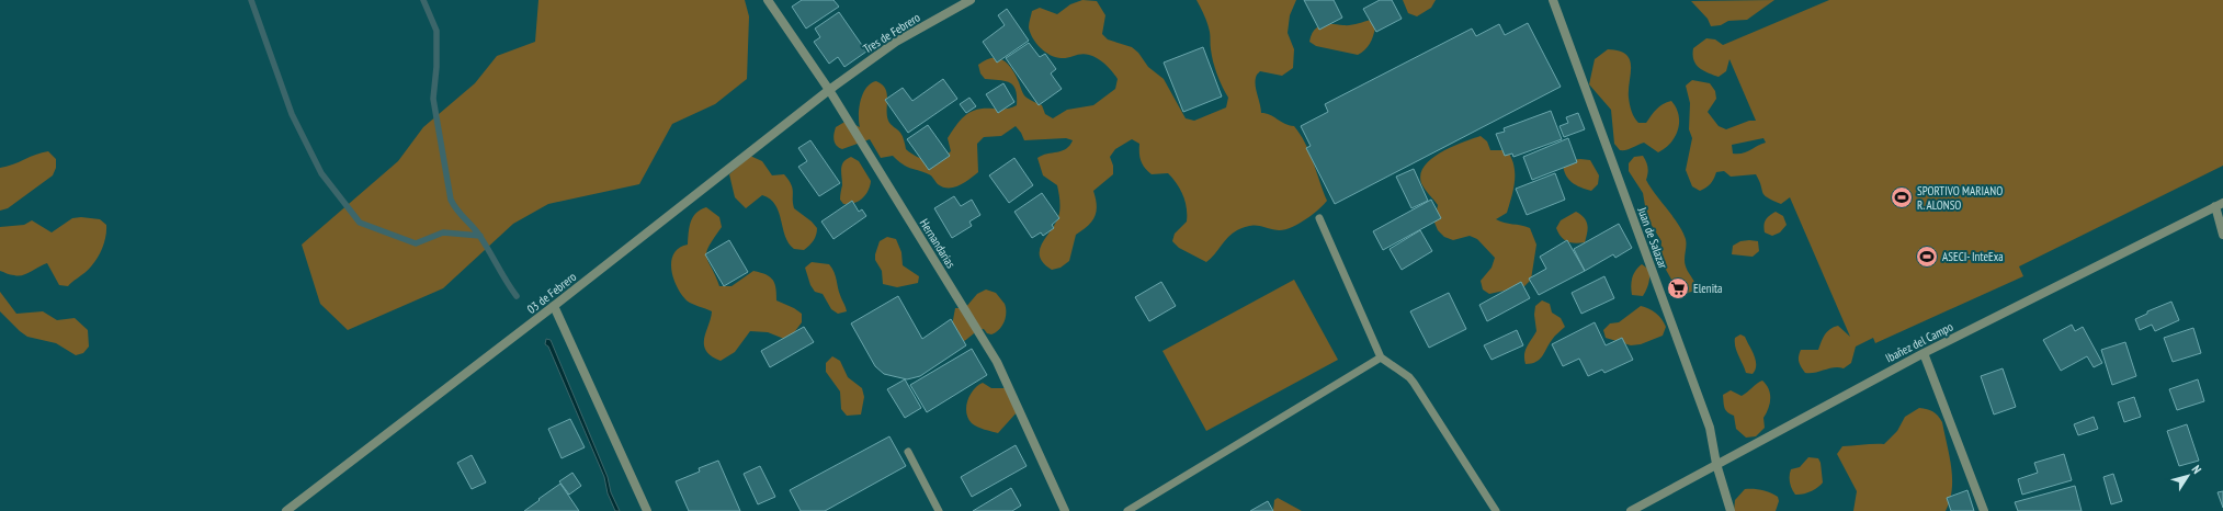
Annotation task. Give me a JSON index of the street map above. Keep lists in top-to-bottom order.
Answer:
{
  "streets": {
    "street": [
      "Tres de Febrero",
      "Juan de Salazar",
      "Hernandarias",
      "03 de Febrero",
      "Ibañez del Campo"
    ]
  },
  "crossings": [
    ["Tres de Febrero", "Hernandarias"],
    ["Tres de Febrero", "03 de Febrero"],
    ["Juan de Salazar", "Ibañez del Campo"],
    ["Hernandarias", "03 de Febrero"]
  ],
  "places": {
    "sports": ["SPORTIVO MARIANO R. ALONSO", "ASECI- InteExa"],
    "supermarket": ["Elenita"]
  },
  "north": "top right"
}
